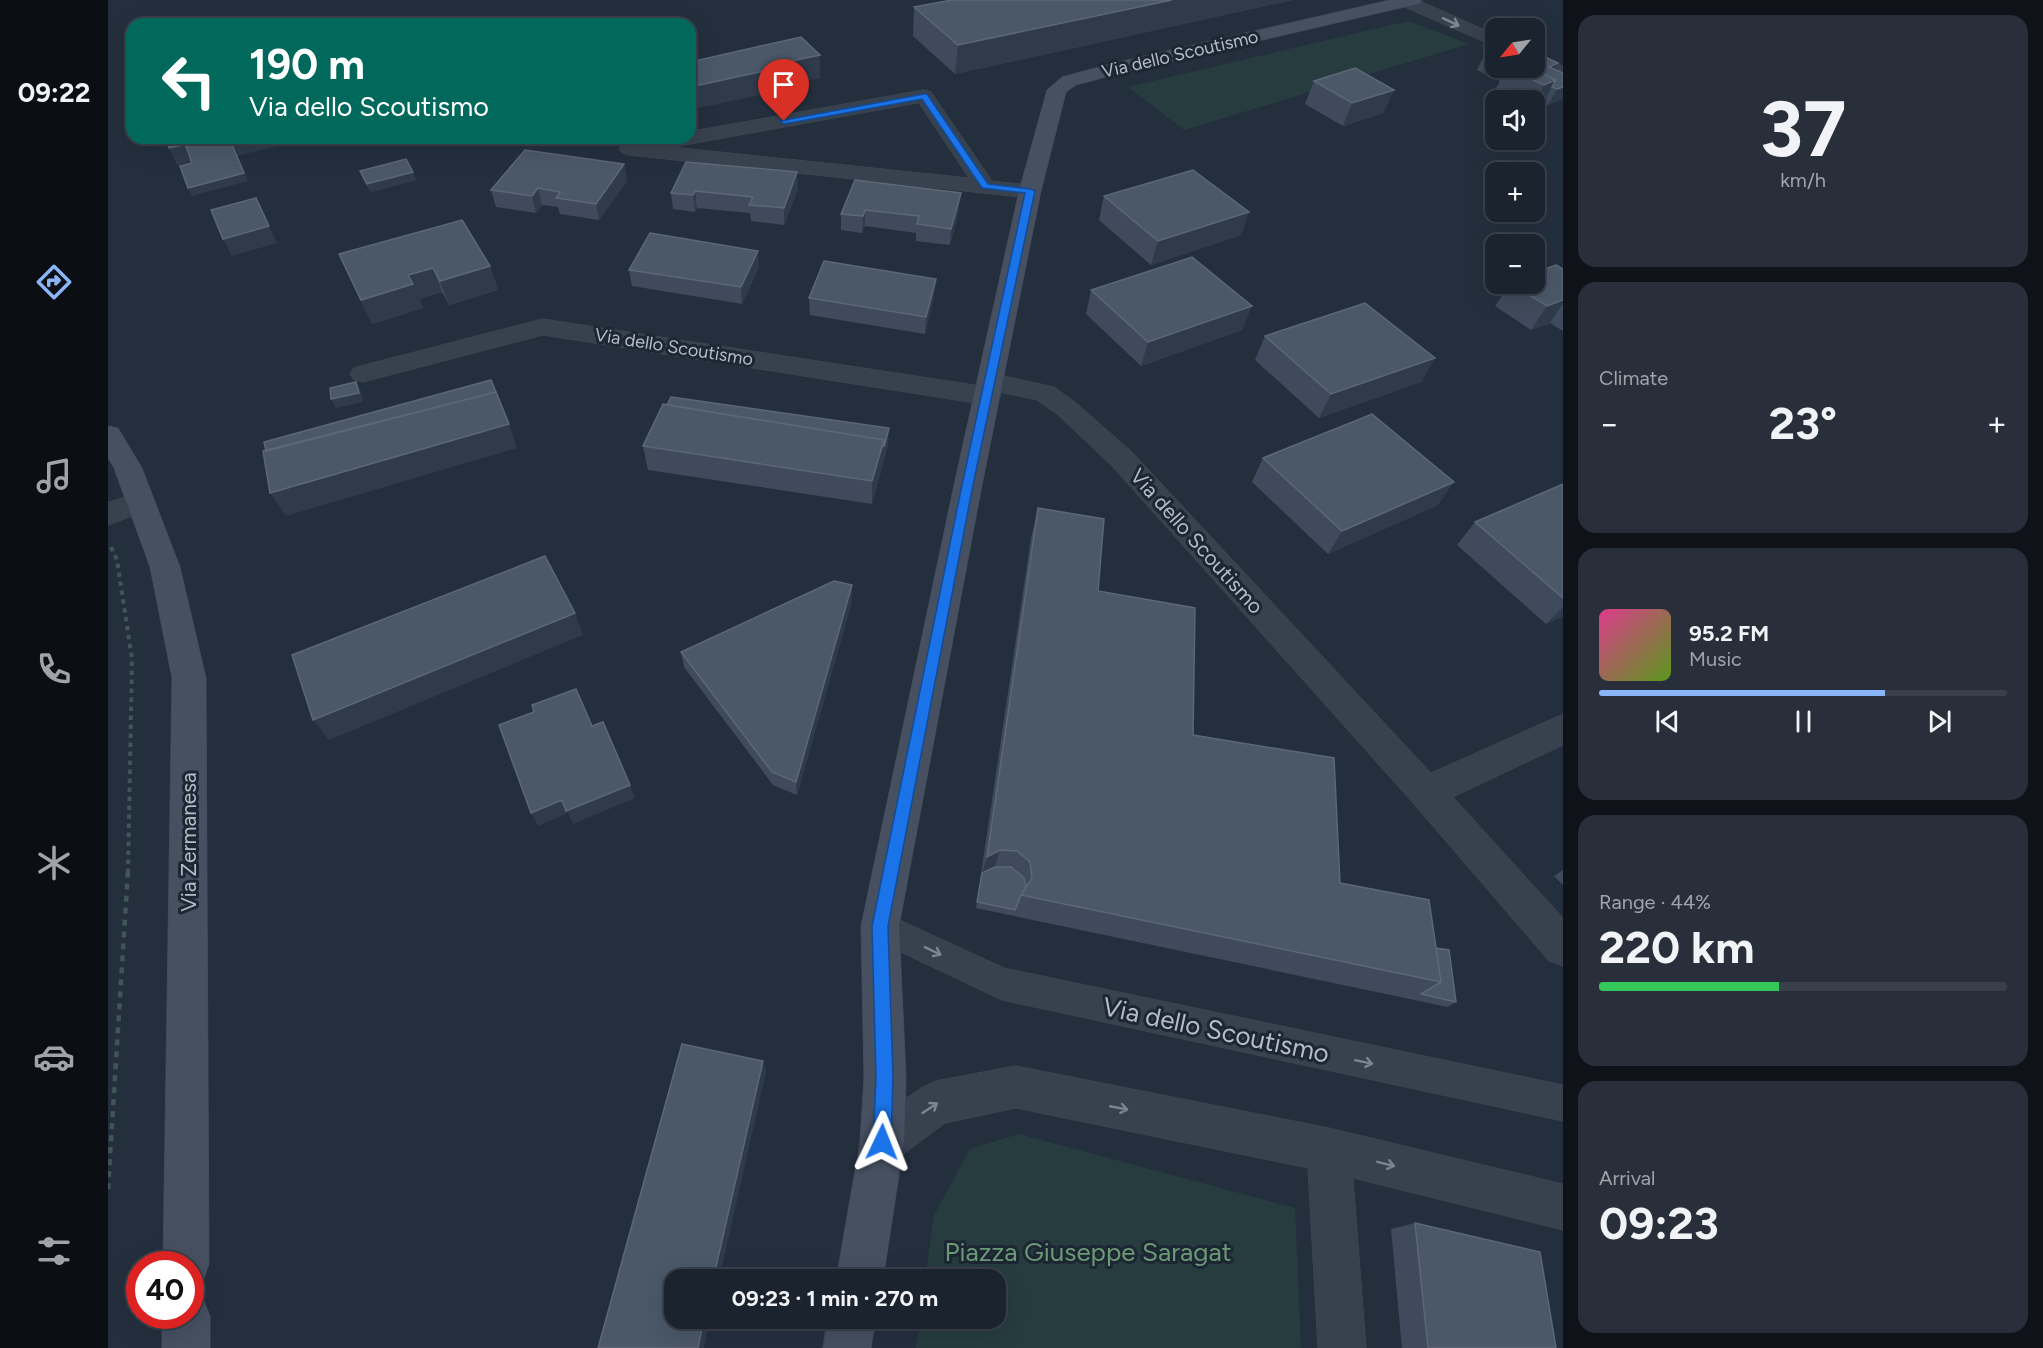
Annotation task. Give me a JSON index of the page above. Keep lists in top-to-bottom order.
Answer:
{
  "streets": {
    "street": ["Via dello Scoutismo", "Via Zermanesa"]
  },
  "parks": ["Piazza Giuseppe Saragat"],
  "north": "bottom left",
  "page": {
    "tabs": "09:22",
    "tile": [
      ["37", "km/h"],
      "Climate",
      ["Range · 44%", "220 km"],
      ["Arrival", "09:23"]
    ],
    "map_buttons": ["+", "−"],
    "turn": ["190 m", "Via dello Scoutismo"],
    "heat": ["−", "23°", "+"],
    "song": ["95.2 FM", "Music"],
    "limit": "40",
    "trip": "09:23 · 1 min · 270 m"
  }
}
